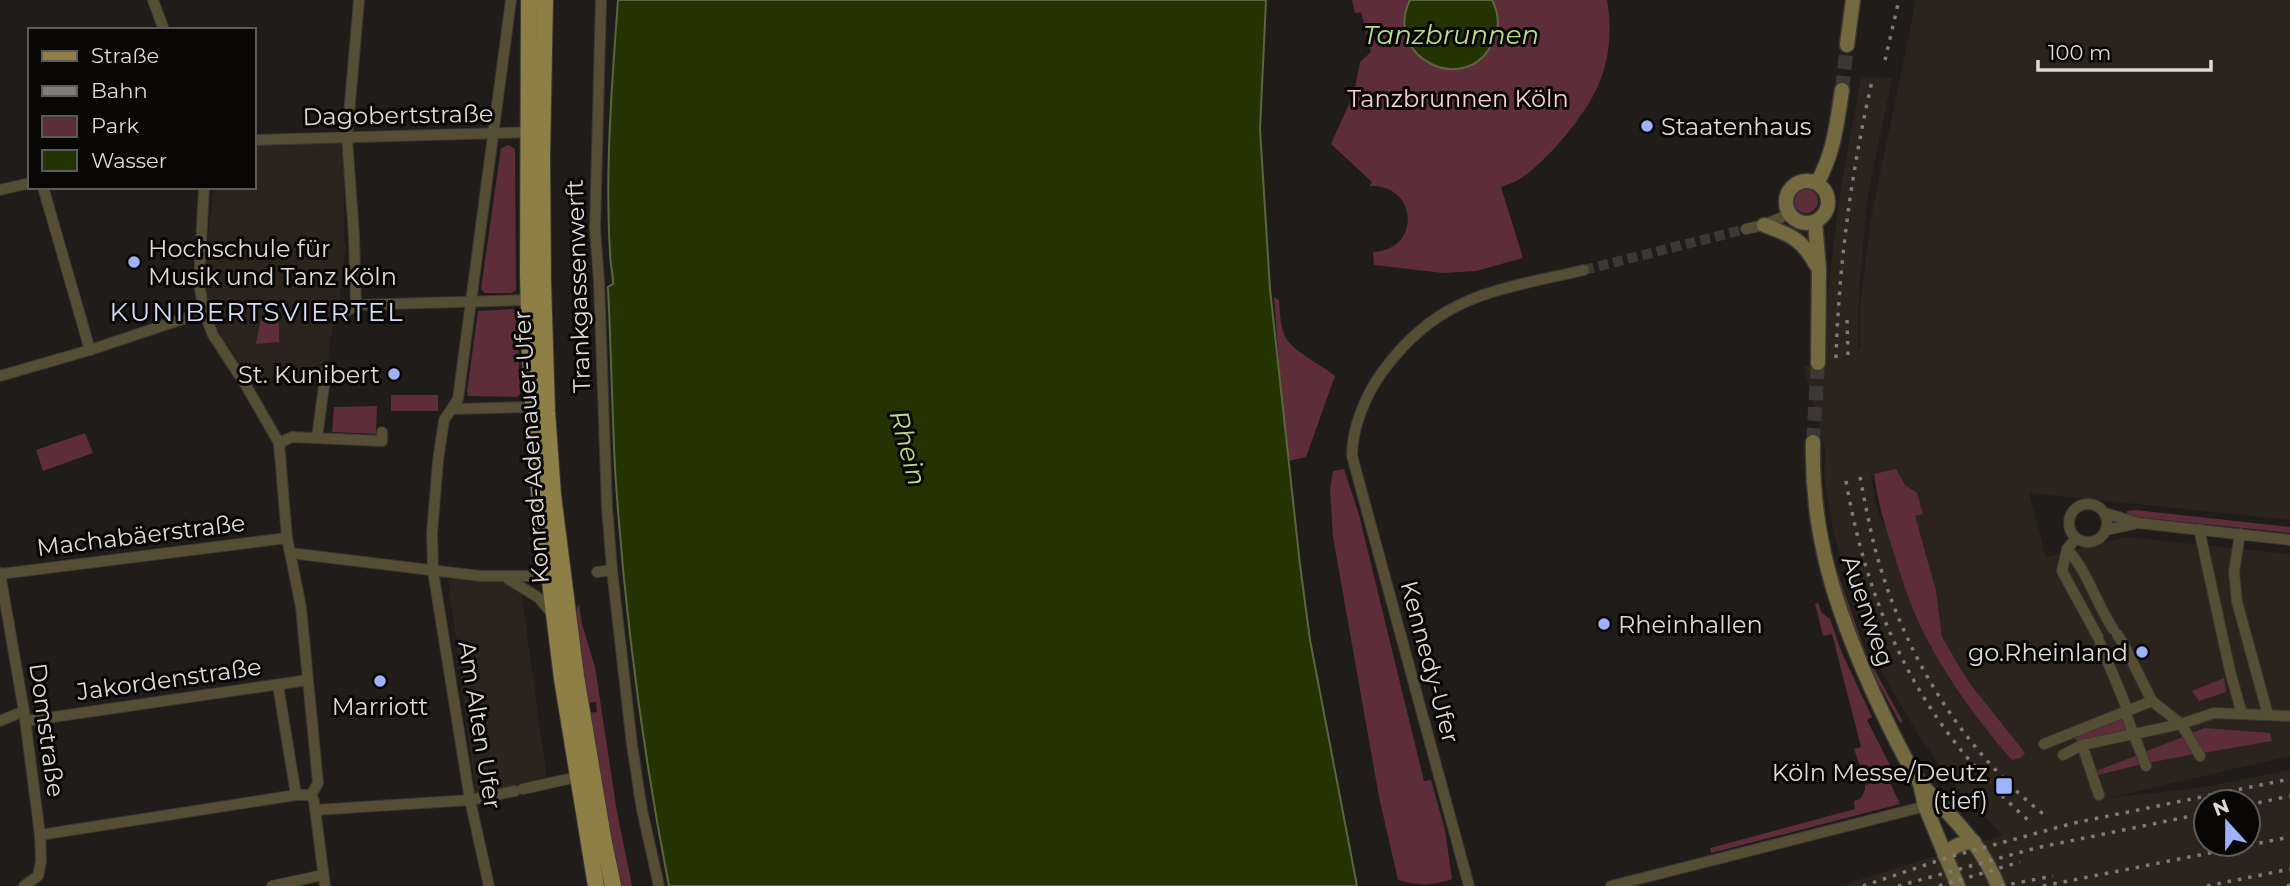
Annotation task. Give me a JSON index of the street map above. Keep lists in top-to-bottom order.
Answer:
{
  "streets": {
    "main road": ["Konrad-Adenauer-Ufer"],
    "street": [
      "Dagobertstraße",
      "Trankgassenwerft",
      "Machabäerstraße",
      "Auenweg",
      "Kennedy-Ufer",
      "Jakordenstraße",
      "Am Alten Ufer",
      "Domstraße"
    ]
  },
  "crossings": [
    ["Dagobertstraße", "Konrad-Adenauer-Ufer"],
    ["Konrad-Adenauer-Ufer", "Am Alten Ufer"],
    ["Machabäerstraße", "Domstraße"],
    ["Jakordenstraße", "Domstraße"]
  ],
  "districts": ["KUNIBERTSVIERTEL"],
  "water": ["Tanzbrunnen", "Rhein"],
  "parks": ["Tanzbrunnen Köln"],
  "places": {
    "other": [
      "Staatenhaus",
      "Hochschule für Musik und Tanz Köln",
      "St. Kunibert",
      "Rheinhallen",
      "go.Rheinland",
      "Marriott"
    ],
    "transit": ["Köln Messe/Deutz (tief)"]
  },
  "legend": [
    "Straße",
    "Bahn",
    "Park",
    "Wasser"
  ],
  "scale_bar": "100 m",
  "north": "top"
}
